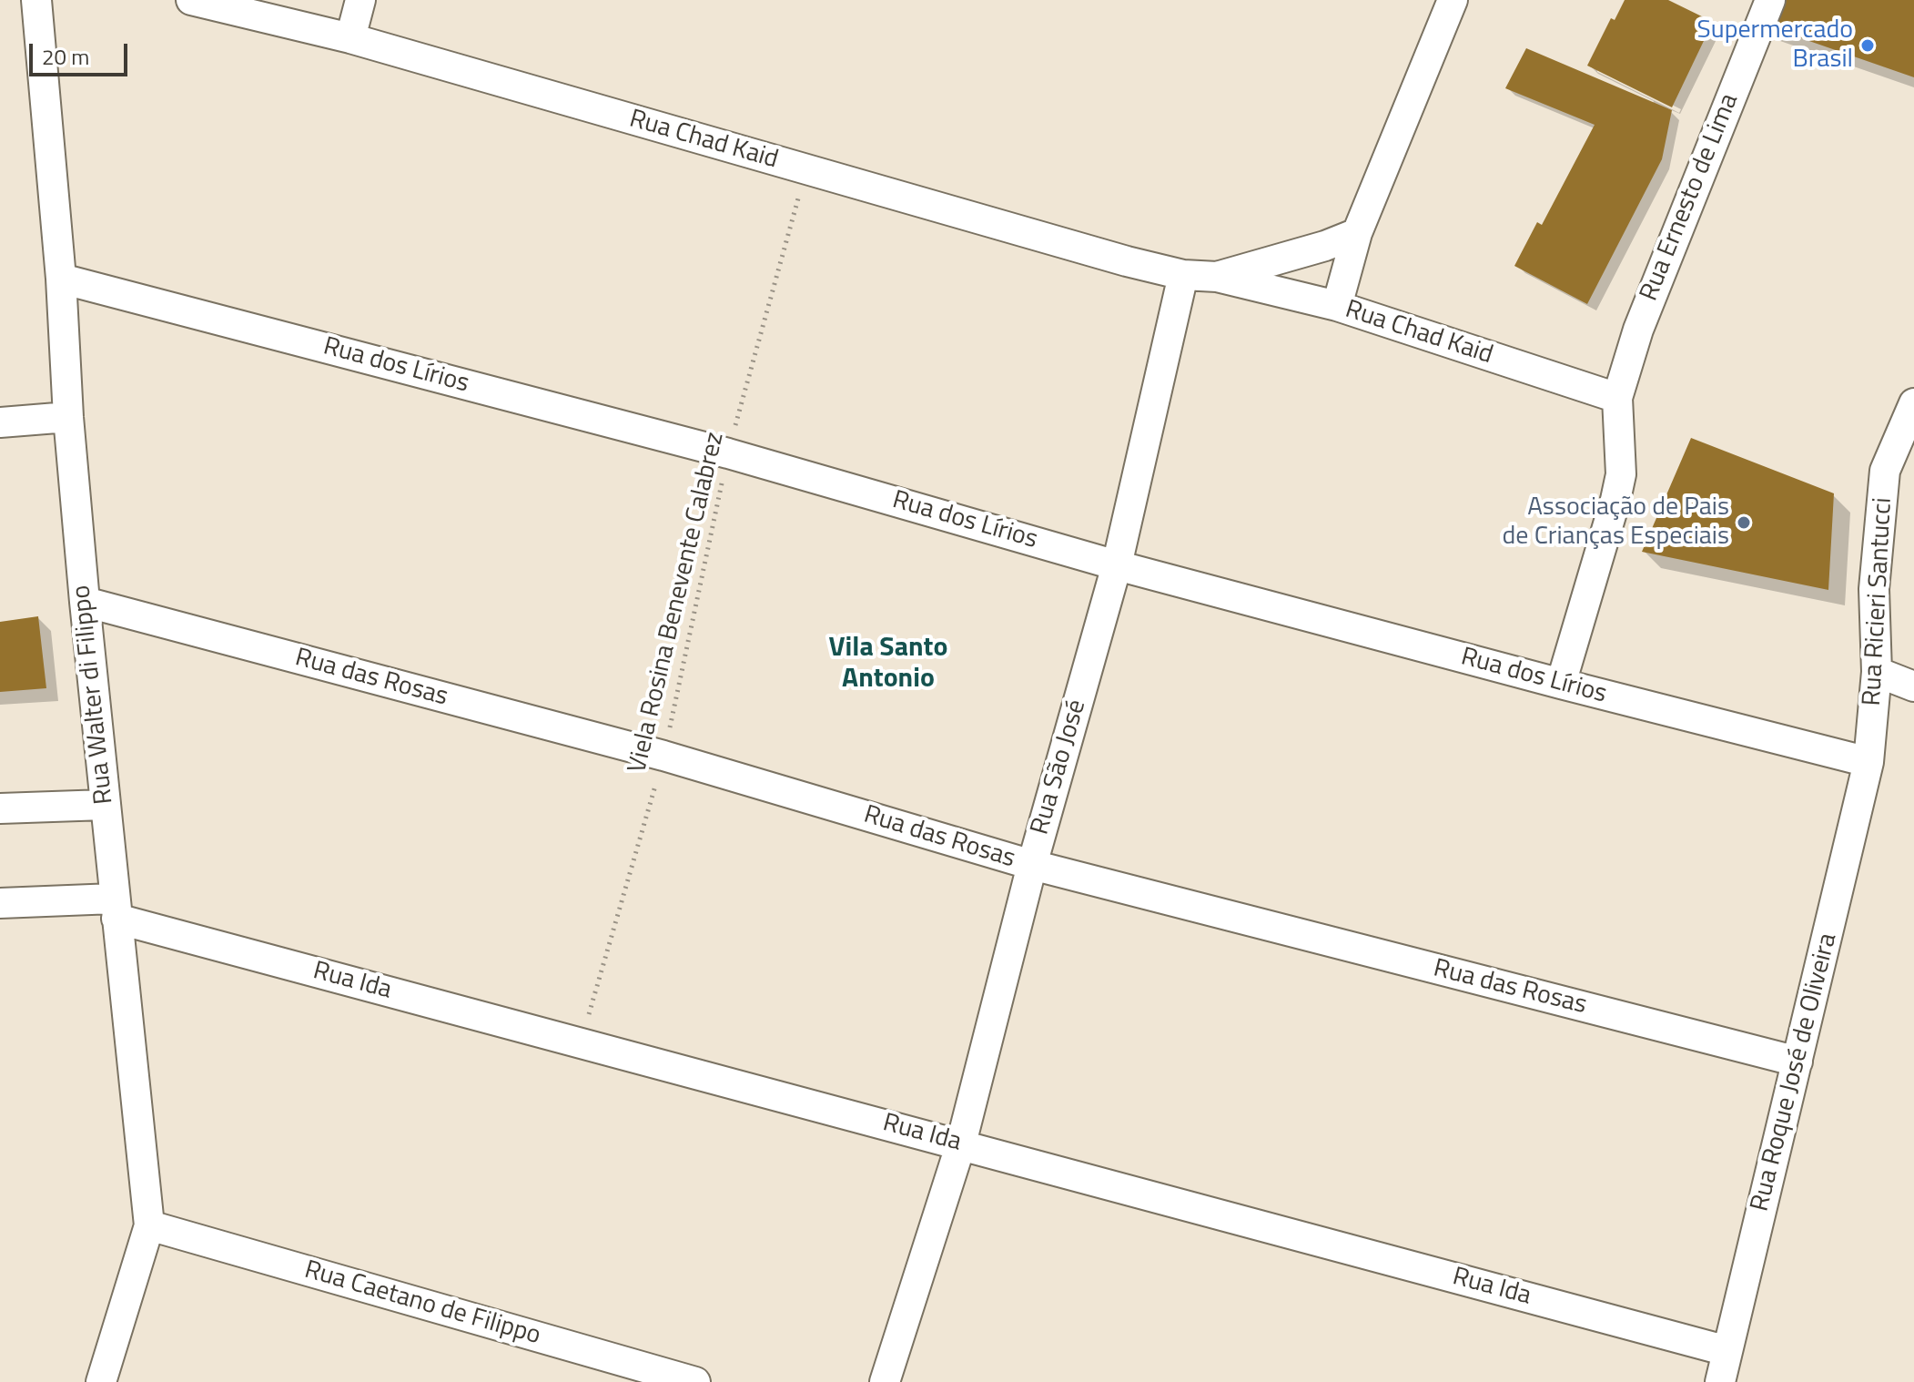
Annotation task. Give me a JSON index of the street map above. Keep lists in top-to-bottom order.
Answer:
{
  "streets": {
    "street": [
      "Rua Chad Kaid",
      "Rua Ernesto de Lima",
      "Rua dos Lírios",
      "Rua Ricieri Santucci",
      "Rua das Rosas",
      "Rua Walter di Filippo",
      "Rua São José",
      "Rua Ida",
      "Rua Roque José de Oliveira",
      "Rua Caetano de Filippo"
    ],
    "path": ["Viela Rosina Benevente Calabrez"]
  },
  "crossings": [
    ["Rua Chad Kaid", "Rua Ernesto de Lima"],
    ["Rua Chad Kaid", "Viela Rosina Benevente Calabrez"],
    ["Rua Chad Kaid", "Rua São José"],
    ["Rua Ernesto de Lima", "Rua dos Lírios"],
    ["Rua dos Lírios", "Rua Ricieri Santucci"],
    ["Rua dos Lírios", "Viela Rosina Benevente Calabrez"],
    ["Rua dos Lírios", "Rua Walter di Filippo"],
    ["Rua dos Lírios", "Rua São José"],
    ["Rua dos Lírios", "Rua Roque José de Oliveira"],
    ["Rua Ricieri Santucci", "Rua Roque José de Oliveira"],
    ["Viela Rosina Benevente Calabrez", "Rua das Rosas"],
    ["Viela Rosina Benevente Calabrez", "Rua Ida"],
    ["Rua das Rosas", "Rua Walter di Filippo"],
    ["Rua das Rosas", "Rua São José"],
    ["Rua das Rosas", "Rua Roque José de Oliveira"],
    ["Rua Walter di Filippo", "Rua Ida"],
    ["Rua Walter di Filippo", "Rua Caetano de Filippo"],
    ["Rua São José", "Rua Ida"],
    ["Rua Ida", "Rua Roque José de Oliveira"]
  ],
  "districts": ["Vila Santo Antonio"],
  "places": ["Supermercado Brasil", "Associação de Pais de Crianças Especiais"],
  "scale_bar": "20 m"
}
